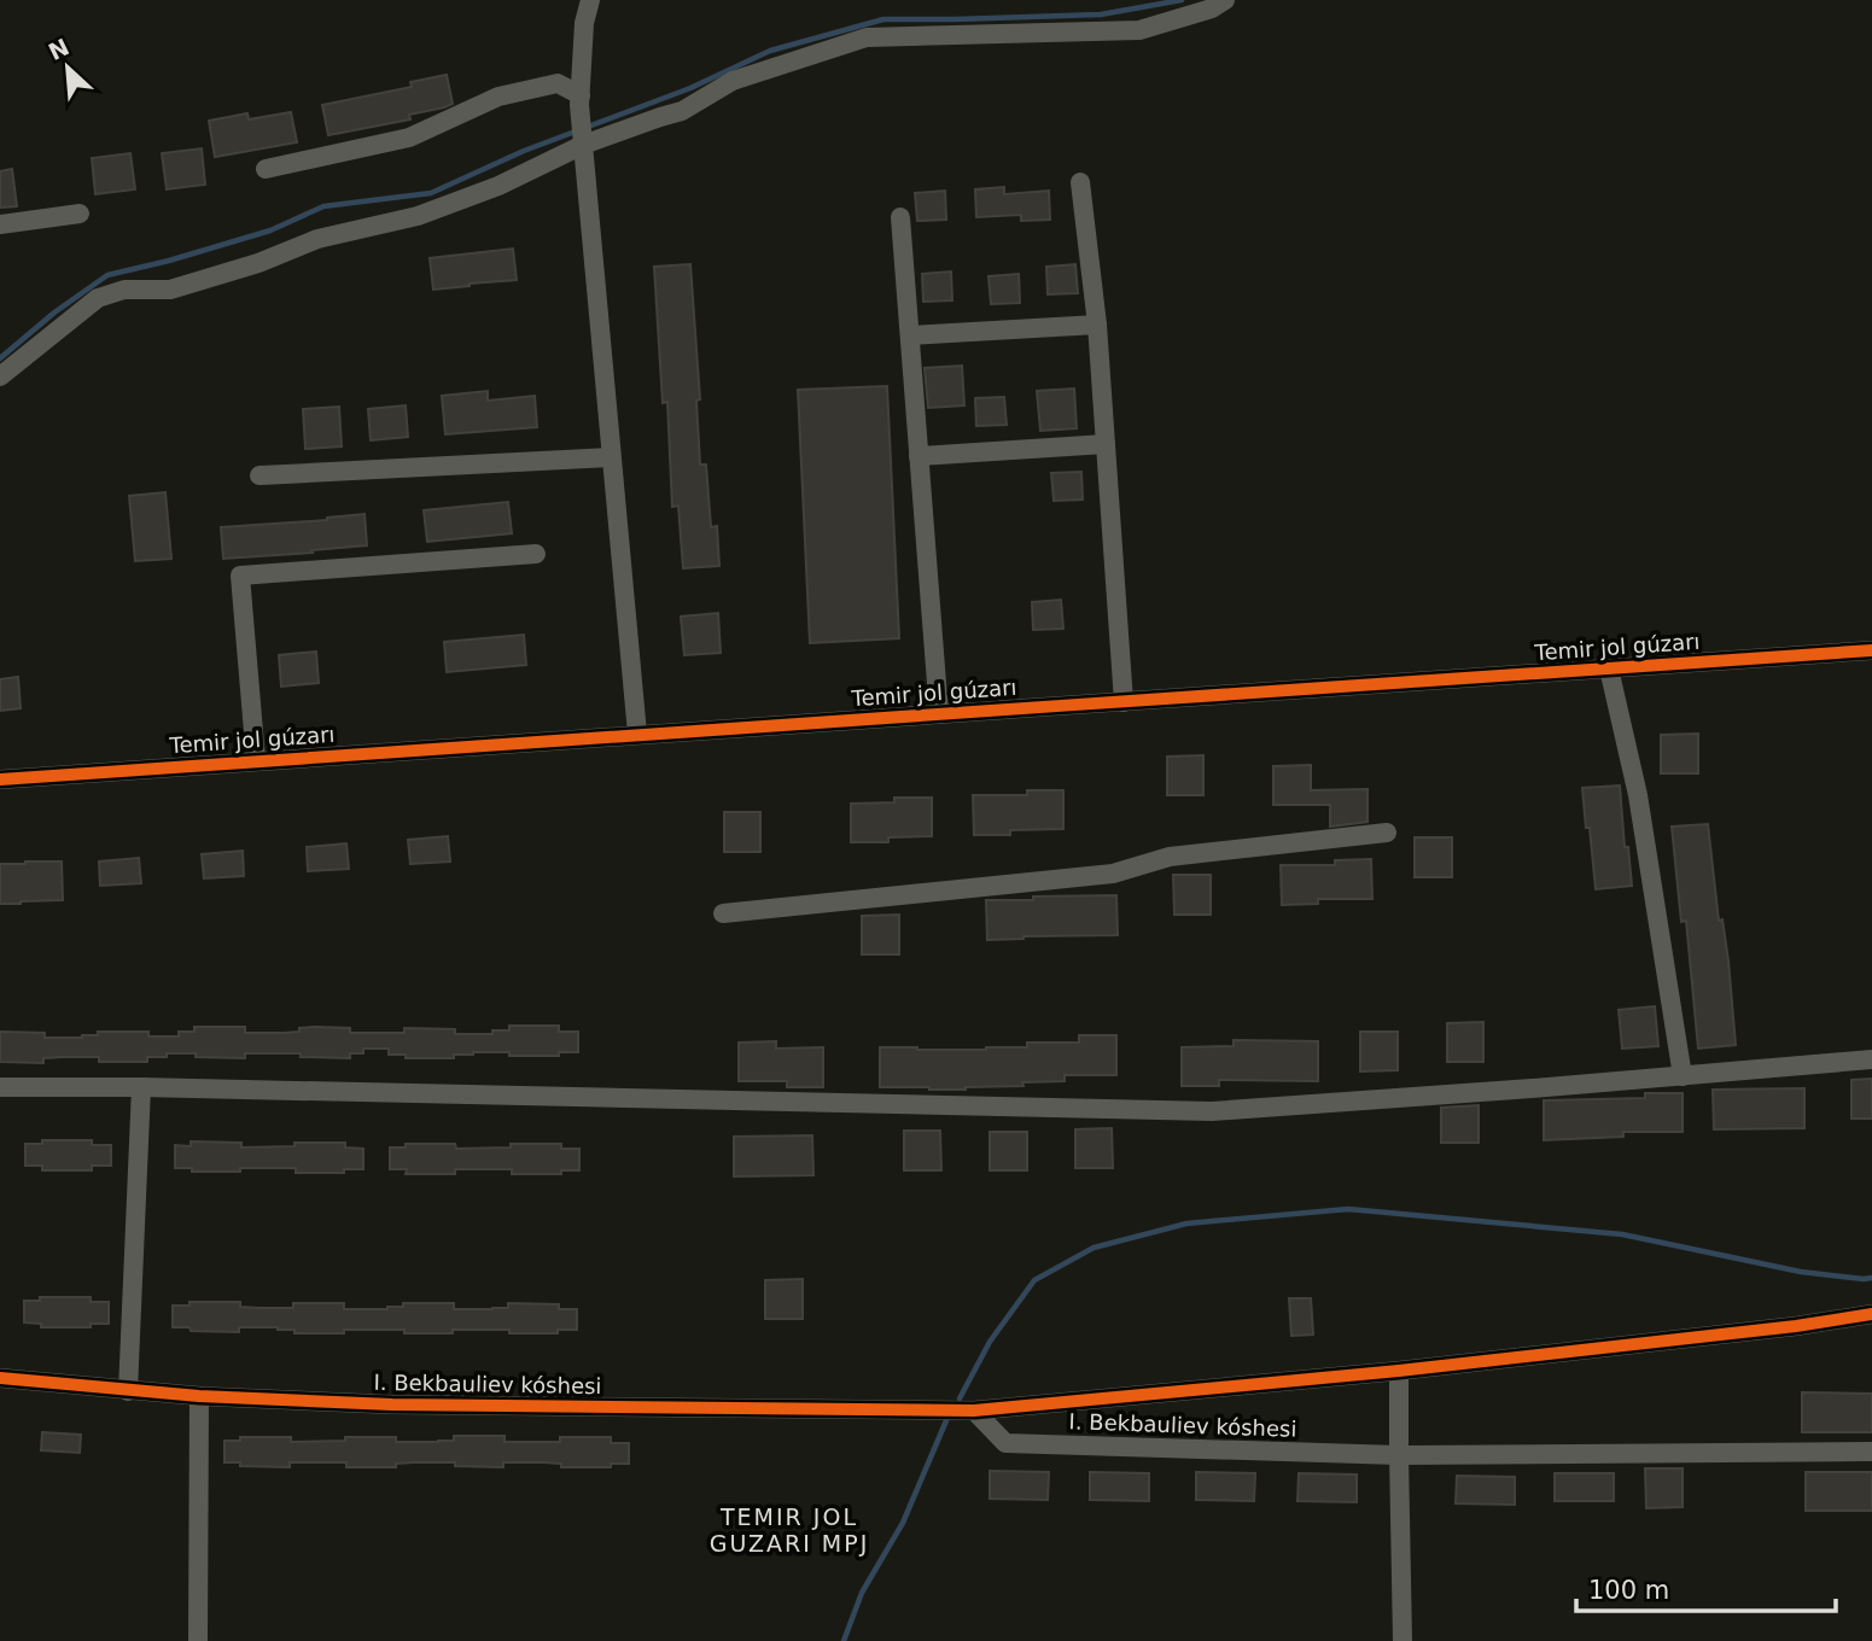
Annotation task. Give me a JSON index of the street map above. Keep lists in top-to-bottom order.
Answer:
{
  "streets": {
    "street": ["Temir jol gúzarı", "I. Bekbauliev kóshesi"]
  },
  "districts": ["TEMIR JOL GUZARI MPJ"],
  "scale_bar": "100 m",
  "north": "top left"
}
